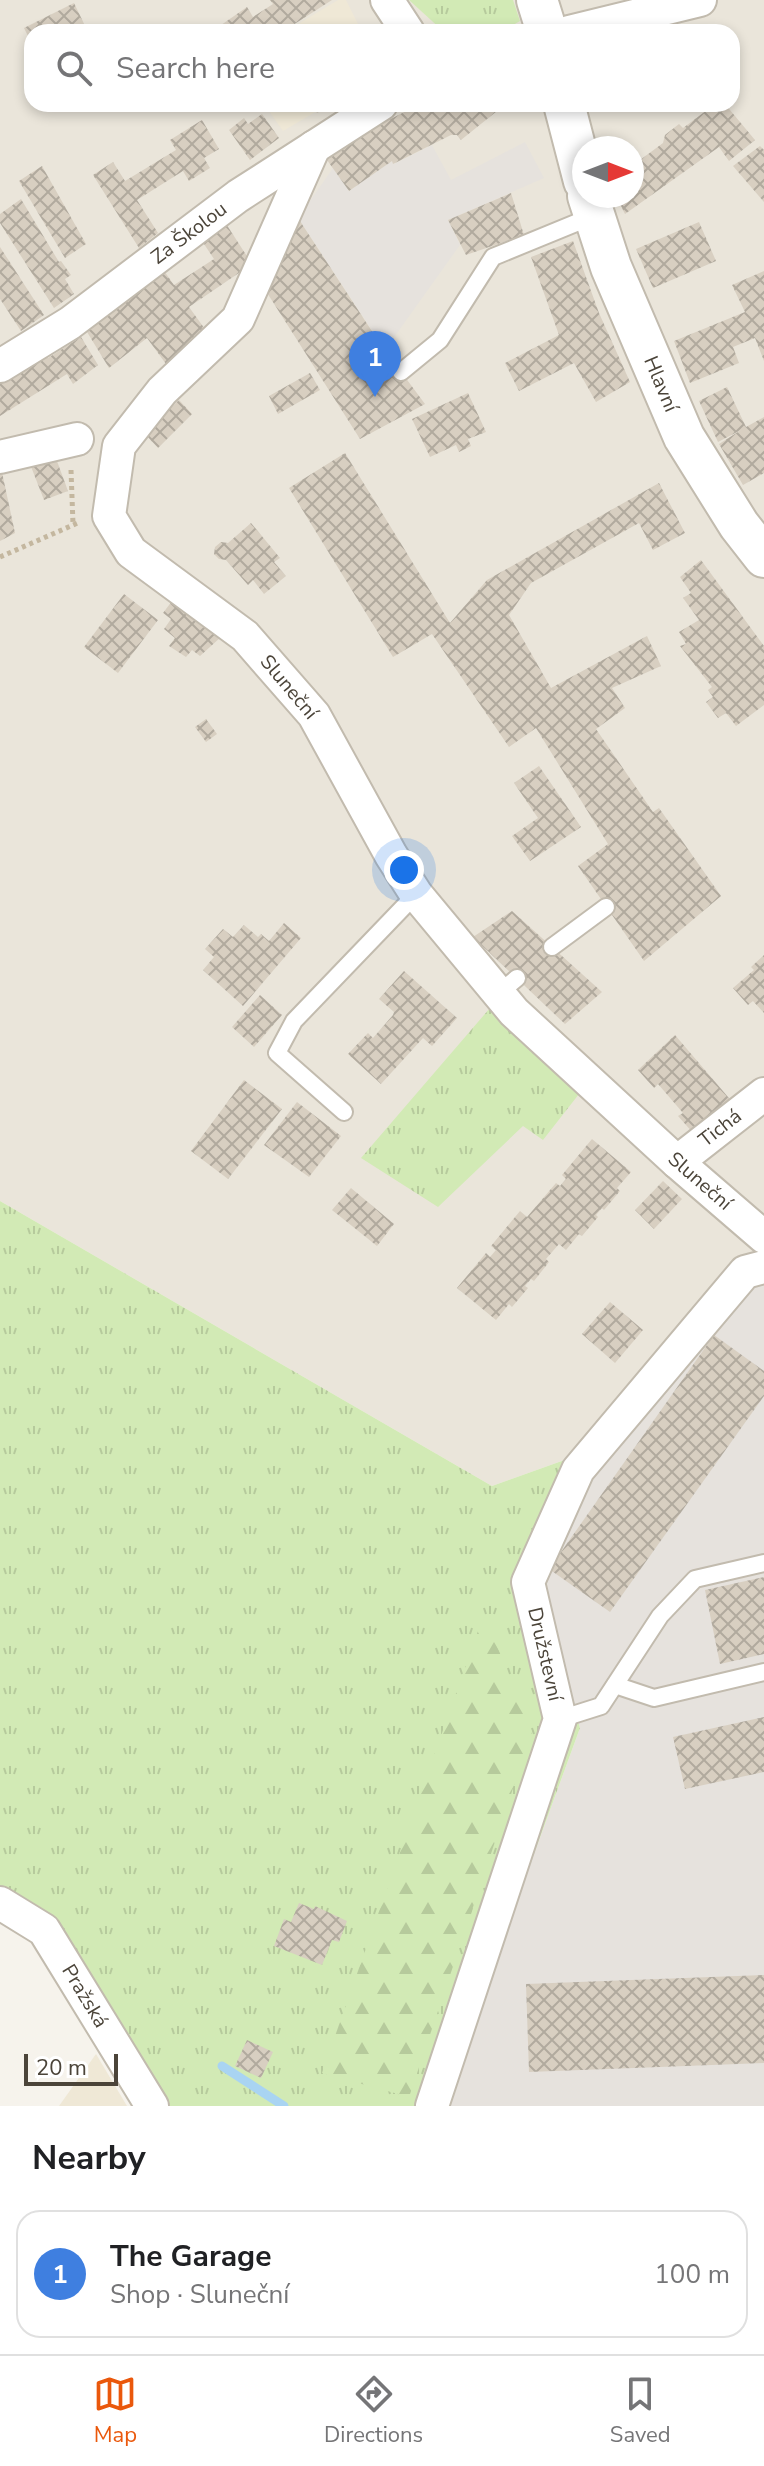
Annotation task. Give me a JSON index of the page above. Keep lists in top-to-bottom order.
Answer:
{
  "streets": {
    "street": [
      "Za Školou",
      "Hlavní",
      "Sluneční",
      "Tichá",
      "Družstevní",
      "Pražská"
    ]
  },
  "crossings": [
    ["Sluneční", "Tichá"]
  ],
  "scale_bar": "20 m",
  "north": "right",
  "page": {
    "search": "Search here",
    "pins": "1",
    "scale": "20 m",
    "heading": "Nearby",
    "list": [
      {
        "mark": "1",
        "name": "The Garage",
        "note": "Shop · Sluneční",
        "value": "100 m"
      }
    ],
    "nav": ["Map", "Directions", "Saved"]
  }
}
